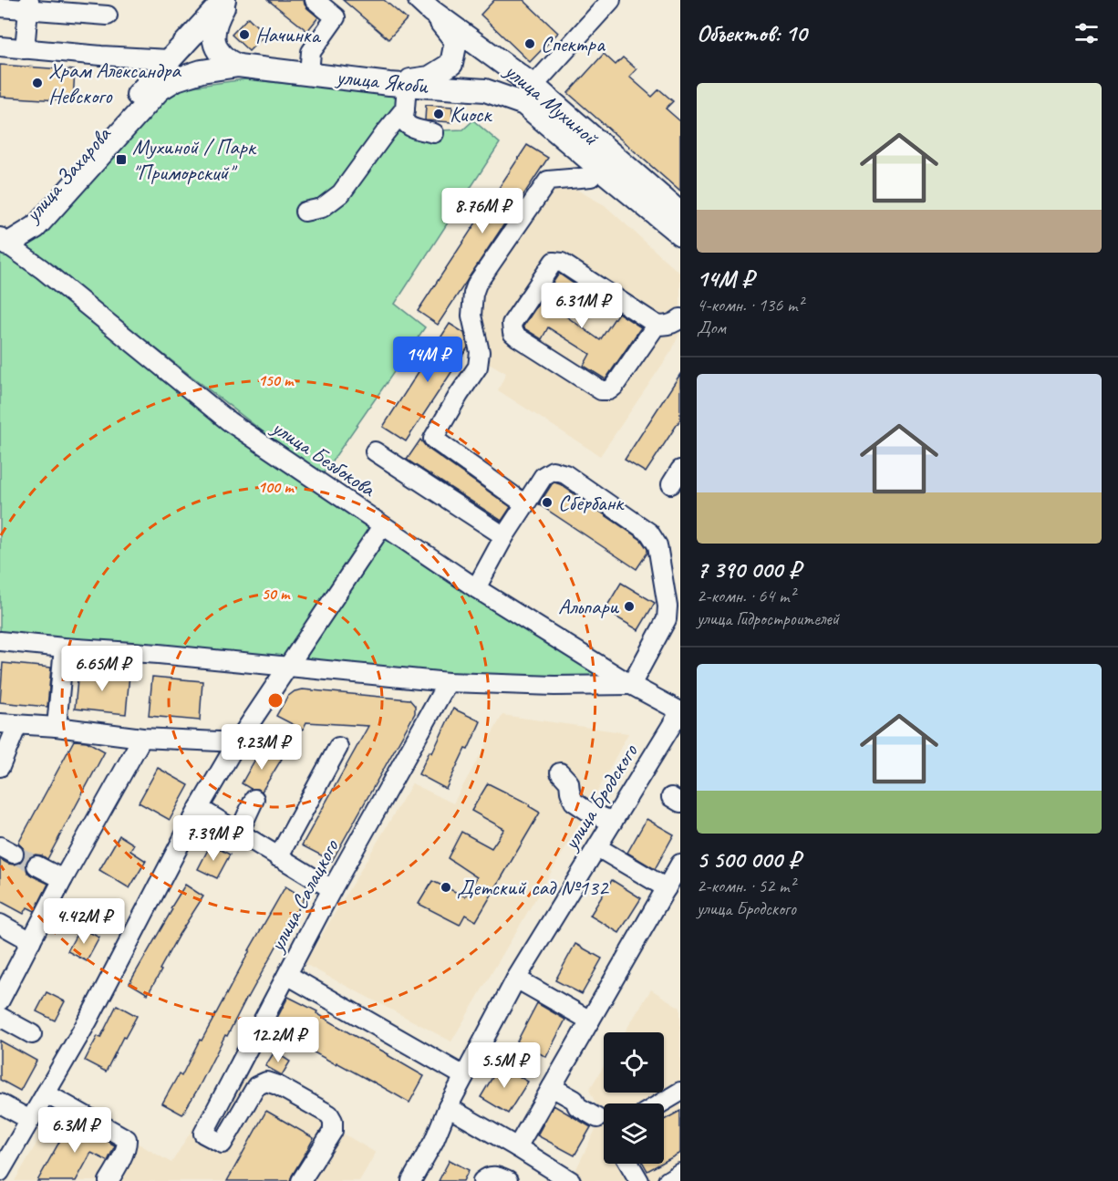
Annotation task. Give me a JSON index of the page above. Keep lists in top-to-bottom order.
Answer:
{
  "streets": {
    "main road": ["улица Якоби", "улица Мухиной", "улица Захарова"],
    "street": ["улица Безбокова", "улица Бродского", "улица Салацкого"]
  },
  "crossings": [
    ["улица Якоби", "улица Мухиной"],
    ["улица Якоби", "улица Захарова"],
    ["улица Якоби", "улица Безбокова"],
    ["улица Захарова", "улица Безбокова"],
    ["улица Безбокова", "улица Бродского"],
    ["улица Безбокова", "улица Салацкого"]
  ],
  "places": {
    "other": [
      "Начинка",
      "Спектра",
      "Храм Александра Невского",
      "Киоск",
      "Сбербанк",
      "Альпари",
      "Детский сад №132"
    ],
    "transit": ["Мухиной / Парк \"Приморский\""]
  },
  "page": {
    "heading": "Объектов: 10",
    "list": [
      {
        "name": "14M ₽",
        "note": "4-комн. · 136 m² · Дом"
      },
      {
        "name": "7 390 000 ₽",
        "note": "2-комн. · 64 m² · улица Гидростроителей"
      },
      {
        "name": "5 500 000 ₽",
        "note": "2-комн. · 52 m² · улица Бродского"
      }
    ],
    "price": [
      "8.76M ₽",
      "6.31M ₽",
      "14M ₽",
      "6.65M ₽",
      "9.23M ₽",
      "7.39M ₽",
      "4.42M ₽",
      "12.2M ₽",
      "5.5M ₽",
      "6.3M ₽"
    ]
  },
  "rings": ["150 m", "100 m", "50 m"]
}
